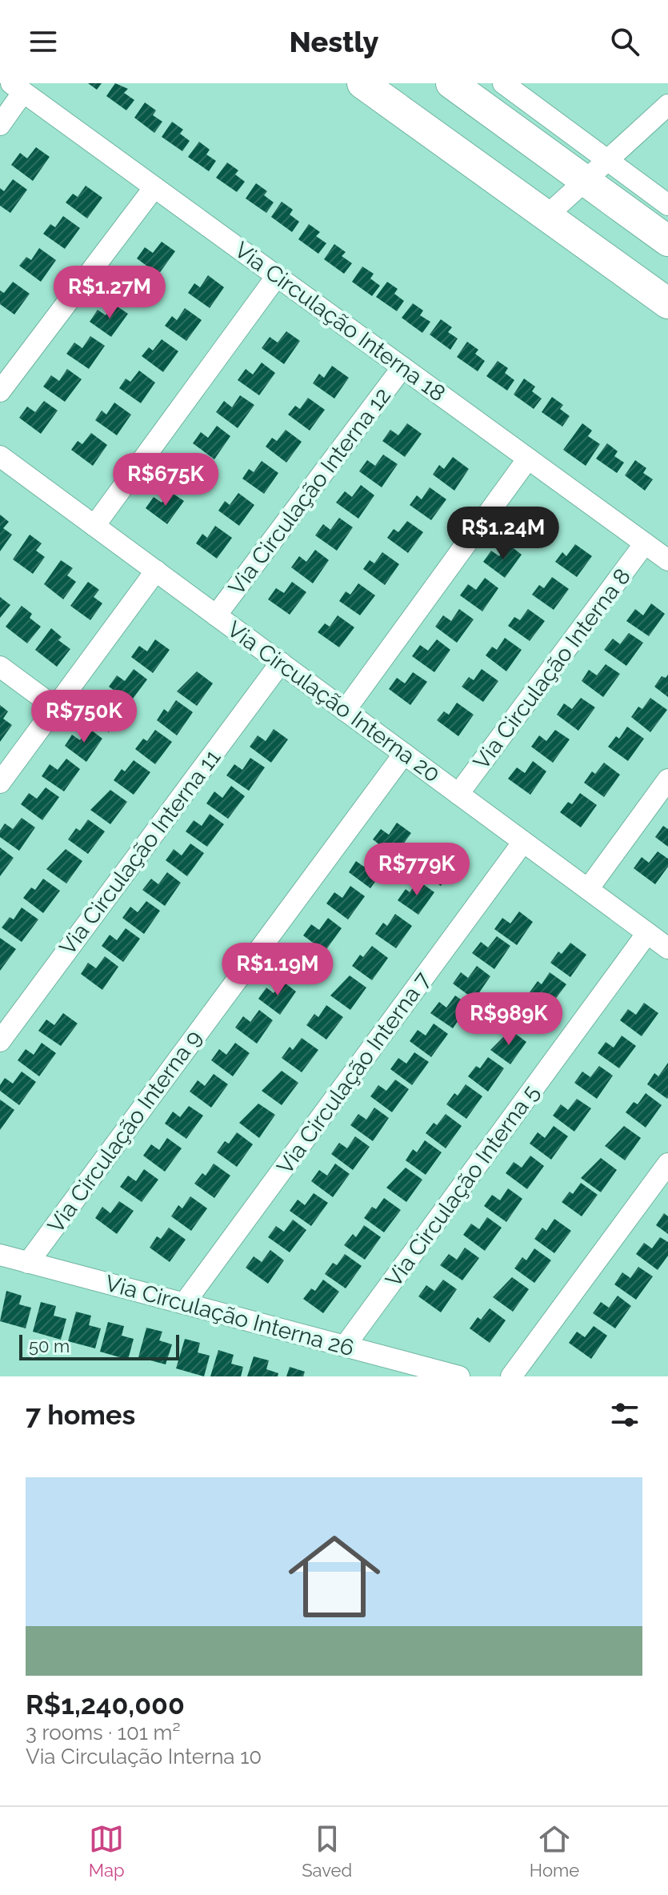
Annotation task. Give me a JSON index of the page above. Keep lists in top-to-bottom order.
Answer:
{
  "streets": {
    "street": [
      "Via Circulação Interna 18",
      "Via Circulação Interna 12",
      "Via Circulação Interna 8",
      "Via Circulação Interna 20",
      "Via Circulação Interna 11",
      "Via Circulação Interna 7",
      "Via Circulação Interna 9",
      "Via Circulação Interna 5",
      "Via Circulação Interna 26"
    ]
  },
  "crossings": [
    ["Via Circulação Interna 18", "Via Circulação Interna 12"],
    ["Via Circulação Interna 18", "Via Circulação Interna 8"],
    ["Via Circulação Interna 12", "Via Circulação Interna 20"],
    ["Via Circulação Interna 8", "Via Circulação Interna 20"],
    ["Via Circulação Interna 20", "Via Circulação Interna 11"],
    ["Via Circulação Interna 20", "Via Circulação Interna 7"],
    ["Via Circulação Interna 20", "Via Circulação Interna 9"],
    ["Via Circulação Interna 20", "Via Circulação Interna 5"],
    ["Via Circulação Interna 7", "Via Circulação Interna 26"],
    ["Via Circulação Interna 9", "Via Circulação Interna 26"],
    ["Via Circulação Interna 5", "Via Circulação Interna 26"]
  ],
  "scale_bar": "50 m",
  "page": {
    "header": "Nestly",
    "price": [
      "R$1.27M",
      "R$675K",
      "R$1.24M",
      "R$750K",
      "R$779K",
      "R$1.19M",
      "R$989K"
    ],
    "scale": "50 m",
    "heading": "7 homes",
    "list": [
      {
        "name": "R$1,240,000",
        "note": "3 rooms · 101 m² · Via Circulação Interna 10"
      }
    ],
    "tabs": ["Map", "Saved", "Home"]
  }
}
